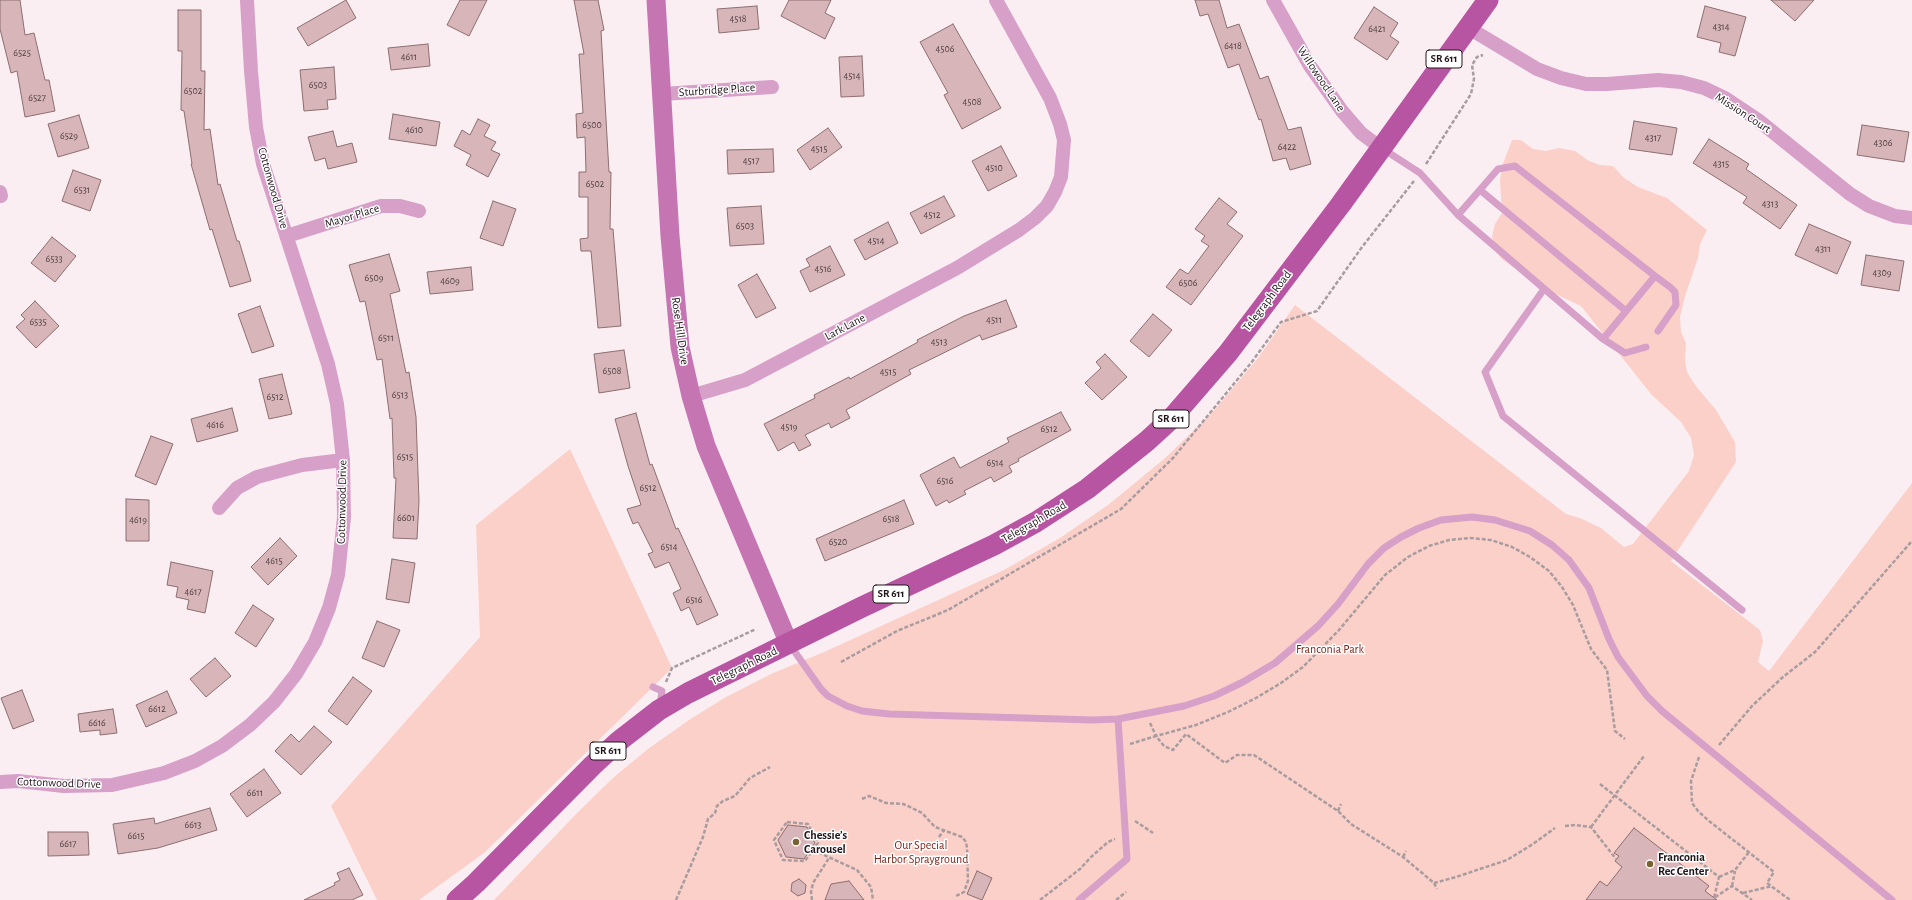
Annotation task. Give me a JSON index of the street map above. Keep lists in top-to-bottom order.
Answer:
{
  "streets": {
    "main road": ["SR 611", "Telegraph Road"],
    "street": [
      "Willowood Lane",
      "Sturbridge Place",
      "Mission Court",
      "Cottonwood Drive",
      "Mayor Place",
      "Lark Lane",
      "Rose Hill Drive"
    ]
  },
  "crossings": [
    ["Willowood Lane", "Telegraph Road"],
    ["Sturbridge Place", "Rose Hill Drive"],
    ["Mission Court", "Telegraph Road"],
    ["Cottonwood Drive", "Mayor Place"],
    ["Telegraph Road", "Rose Hill Drive"],
    ["Lark Lane", "Rose Hill Drive"]
  ],
  "parks": ["Franconia Park", "Our Special Harbor Sprayground"],
  "places": ["Chessie’s Carousel", "Franconia Rec Center"],
  "house_numbers": [
    "4518",
    "4314",
    "6421",
    "6418",
    "4506",
    "6525",
    "4611",
    "4514",
    "6503",
    "6502",
    "6527",
    "4508",
    "6500",
    "4610",
    "6529",
    "4317",
    "4306",
    "6422",
    "4515",
    "4517",
    "4315",
    "4510",
    "6502",
    "6531",
    "4313",
    "4512",
    "6503",
    "4514",
    "4311",
    "6533",
    "4516",
    "4309",
    "6509",
    "4609",
    "6506",
    "4511",
    "6535",
    "6511",
    "4513",
    "6508",
    "4515",
    "6513",
    "6512",
    "4616",
    "4519",
    "6512",
    "6515",
    "6514",
    "6516",
    "6512",
    "6601",
    "6518",
    "4619",
    "6520",
    "6514",
    "4615",
    "4617",
    "6516",
    "6612",
    "6616",
    "6611",
    "6613",
    "6615",
    "6617"
  ]
}
